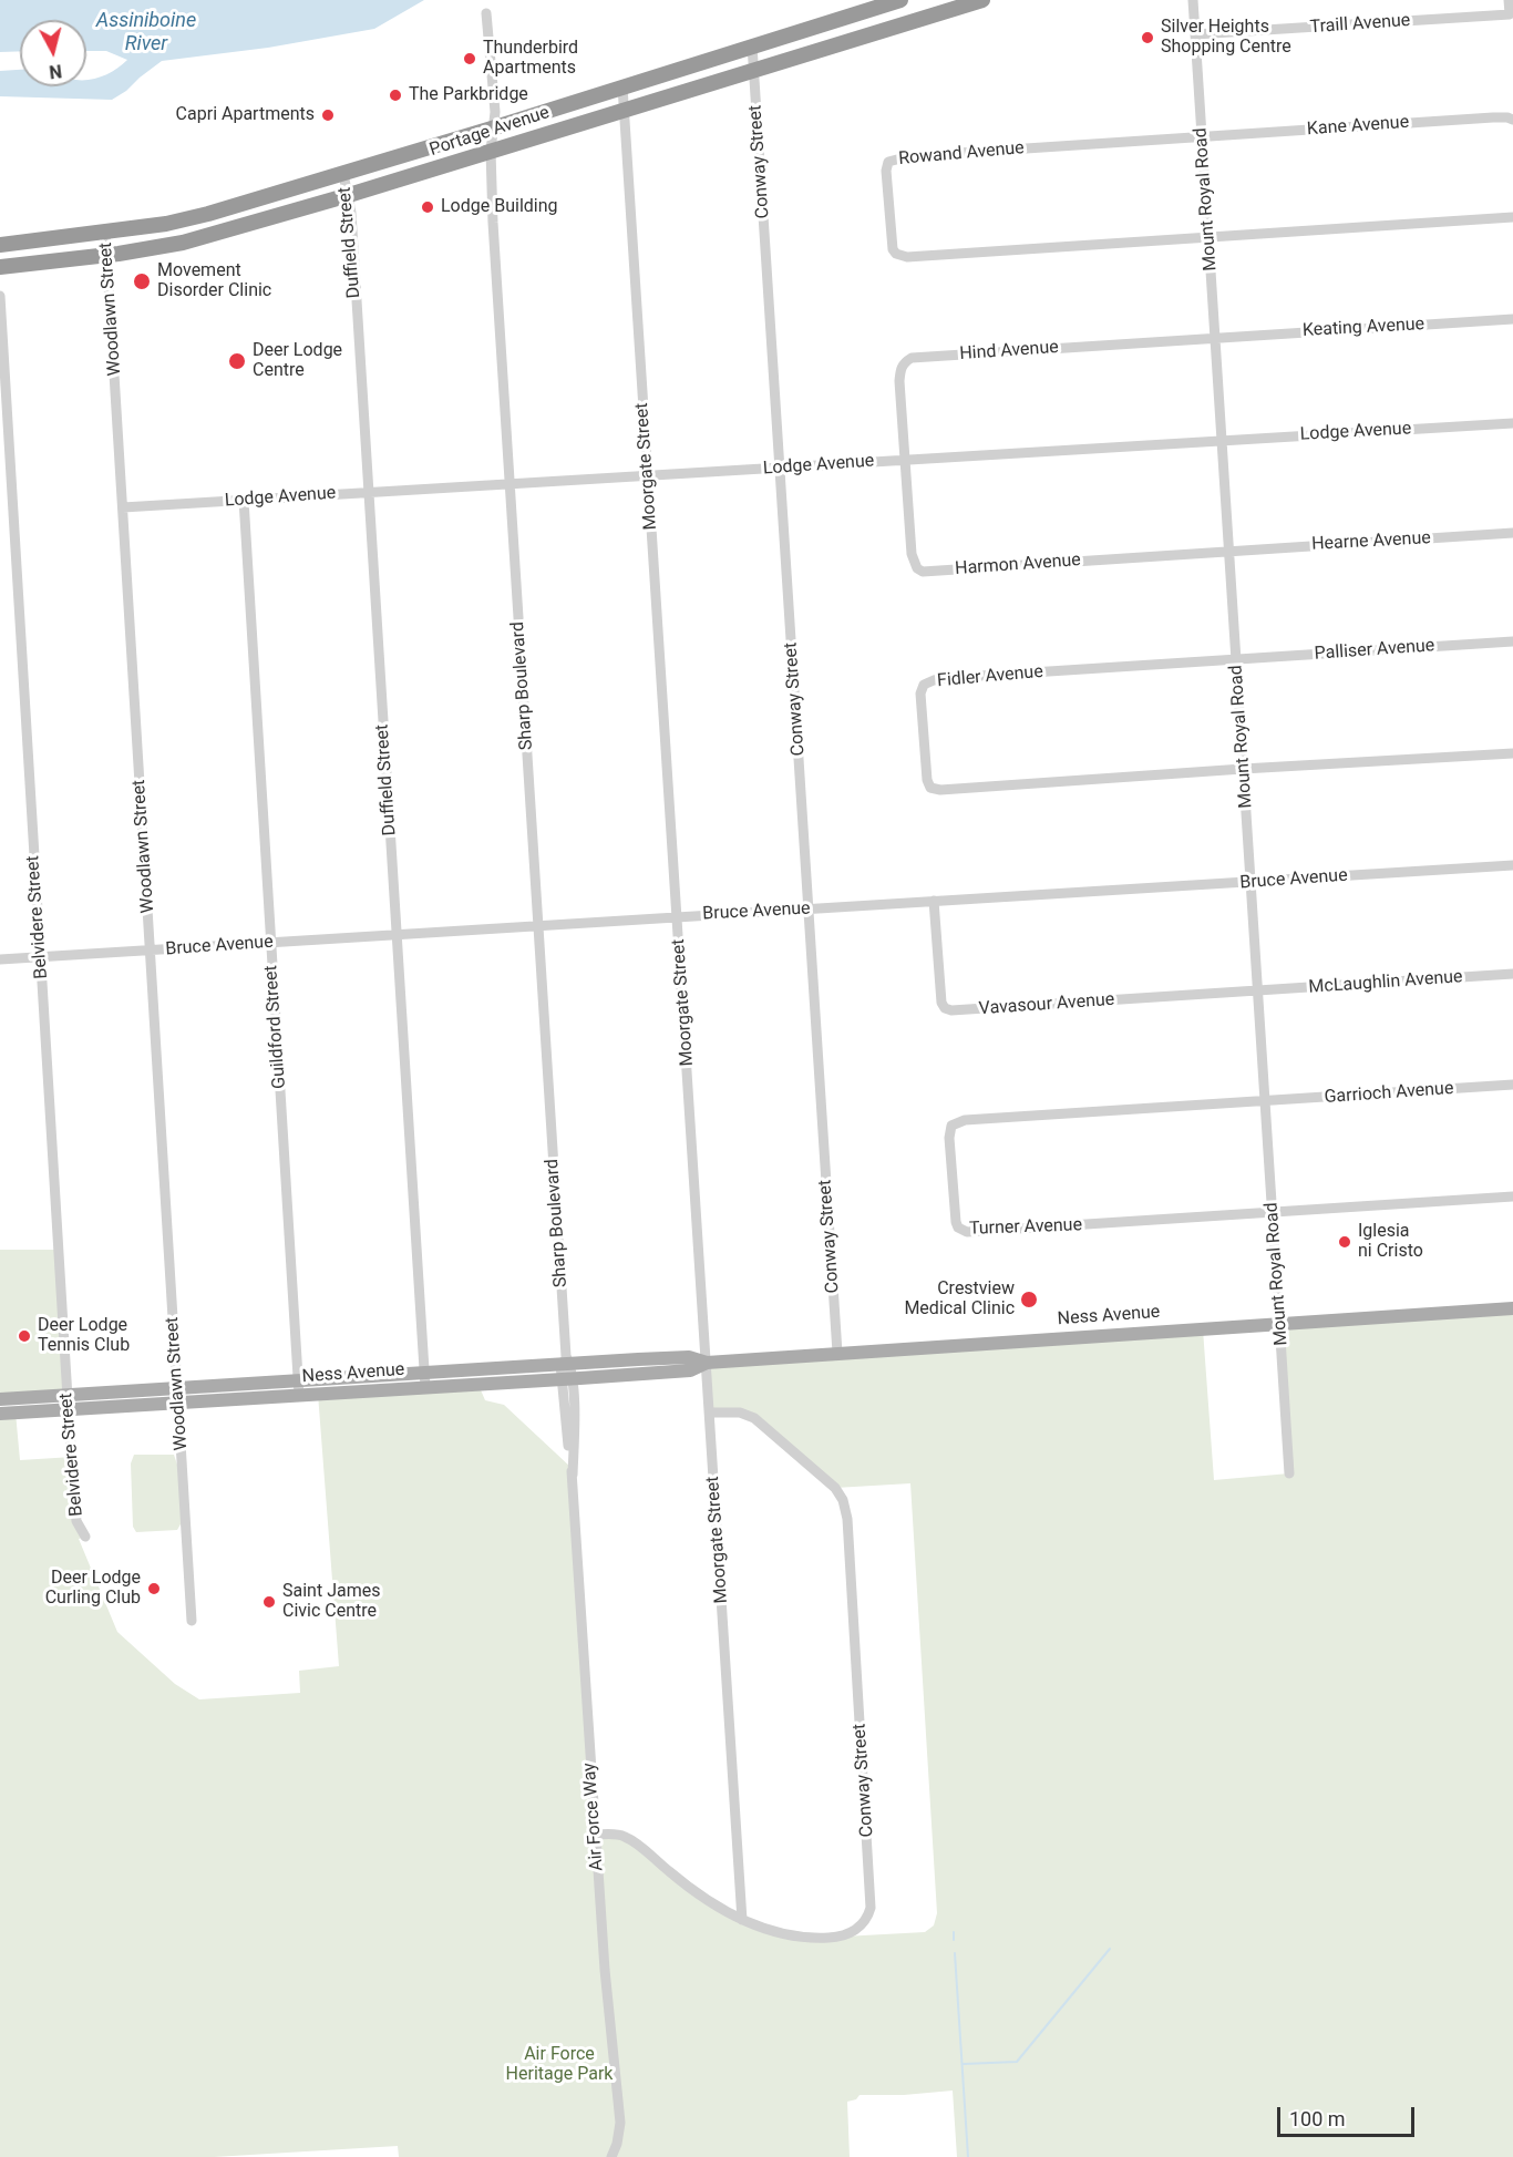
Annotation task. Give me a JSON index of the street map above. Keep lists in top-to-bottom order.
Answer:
{
  "streets": {
    "highway": ["Portage Avenue"],
    "main road": ["Ness Avenue"],
    "street": [
      "Traill Avenue",
      "Kane Avenue",
      "Rowand Avenue",
      "Conway Street",
      "Mount Royal Road",
      "Duffield Street",
      "Woodlawn Street",
      "Keating Avenue",
      "Hind Avenue",
      "Lodge Avenue",
      "Moorgate Street",
      "Hearne Avenue",
      "Harmon Avenue",
      "Palliser Avenue",
      "Fidler Avenue",
      "Sharp Boulevard",
      "Bruce Avenue",
      "Belvidere Street",
      "McLaughlin Avenue",
      "Vavasour Avenue",
      "Guildford Street",
      "Garrioch Avenue",
      "Turner Avenue",
      "Air Force Way"
    ]
  },
  "crossings": [
    ["Traill Avenue", "Mount Royal Road"],
    ["Kane Avenue", "Rowand Avenue"],
    ["Kane Avenue", "Mount Royal Road"],
    ["Portage Avenue", "Conway Street"],
    ["Portage Avenue", "Duffield Street"],
    ["Portage Avenue", "Woodlawn Street"],
    ["Portage Avenue", "Moorgate Street"],
    ["Portage Avenue", "Sharp Boulevard"],
    ["Rowand Avenue", "Mount Royal Road"],
    ["Conway Street", "Lodge Avenue"],
    ["Conway Street", "Moorgate Street"],
    ["Conway Street", "Bruce Avenue"],
    ["Conway Street", "Ness Avenue"],
    ["Mount Royal Road", "Keating Avenue"],
    ["Mount Royal Road", "Hind Avenue"],
    ["Mount Royal Road", "Lodge Avenue"],
    ["Mount Royal Road", "Hearne Avenue"],
    ["Mount Royal Road", "Harmon Avenue"],
    ["Mount Royal Road", "Palliser Avenue"],
    ["Mount Royal Road", "Fidler Avenue"],
    ["Mount Royal Road", "Bruce Avenue"],
    ["Mount Royal Road", "McLaughlin Avenue"],
    ["Mount Royal Road", "Vavasour Avenue"],
    ["Mount Royal Road", "Garrioch Avenue"],
    ["Mount Royal Road", "Turner Avenue"],
    ["Mount Royal Road", "Ness Avenue"],
    ["Duffield Street", "Lodge Avenue"],
    ["Duffield Street", "Bruce Avenue"],
    ["Duffield Street", "Ness Avenue"],
    ["Woodlawn Street", "Lodge Avenue"],
    ["Woodlawn Street", "Bruce Avenue"],
    ["Woodlawn Street", "Ness Avenue"],
    ["Keating Avenue", "Hind Avenue"],
    ["Hind Avenue", "Lodge Avenue"],
    ["Hind Avenue", "Harmon Avenue"],
    ["Lodge Avenue", "Moorgate Street"],
    ["Lodge Avenue", "Harmon Avenue"],
    ["Lodge Avenue", "Sharp Boulevard"],
    ["Lodge Avenue", "Guildford Street"],
    ["Moorgate Street", "Bruce Avenue"],
    ["Moorgate Street", "Ness Avenue"],
    ["Hearne Avenue", "Harmon Avenue"],
    ["Palliser Avenue", "Fidler Avenue"],
    ["Sharp Boulevard", "Bruce Avenue"],
    ["Sharp Boulevard", "Ness Avenue"],
    ["Sharp Boulevard", "Air Force Way"],
    ["Bruce Avenue", "Belvidere Street"],
    ["Bruce Avenue", "Vavasour Avenue"],
    ["Bruce Avenue", "Guildford Street"],
    ["Belvidere Street", "Ness Avenue"],
    ["McLaughlin Avenue", "Vavasour Avenue"],
    ["Guildford Street", "Ness Avenue"],
    ["Garrioch Avenue", "Turner Avenue"],
    ["Ness Avenue", "Air Force Way"]
  ],
  "water": ["Assiniboine River"],
  "parks": ["Air Force Heritage Park"],
  "places": [
    "Silver Heights Shopping Centre",
    "Thunderbird Apartments",
    "The Parkbridge",
    "Capri Apartments",
    "Lodge Building",
    "Movement Disorder Clinic",
    "Deer Lodge Centre",
    "Iglesia ni Cristo",
    "Crestview Medical Clinic",
    "Deer Lodge Tennis Club",
    "Deer Lodge Curling Club",
    "Saint James Civic Centre"
  ],
  "scale_bar": "100 m",
  "north": "bottom"
}
